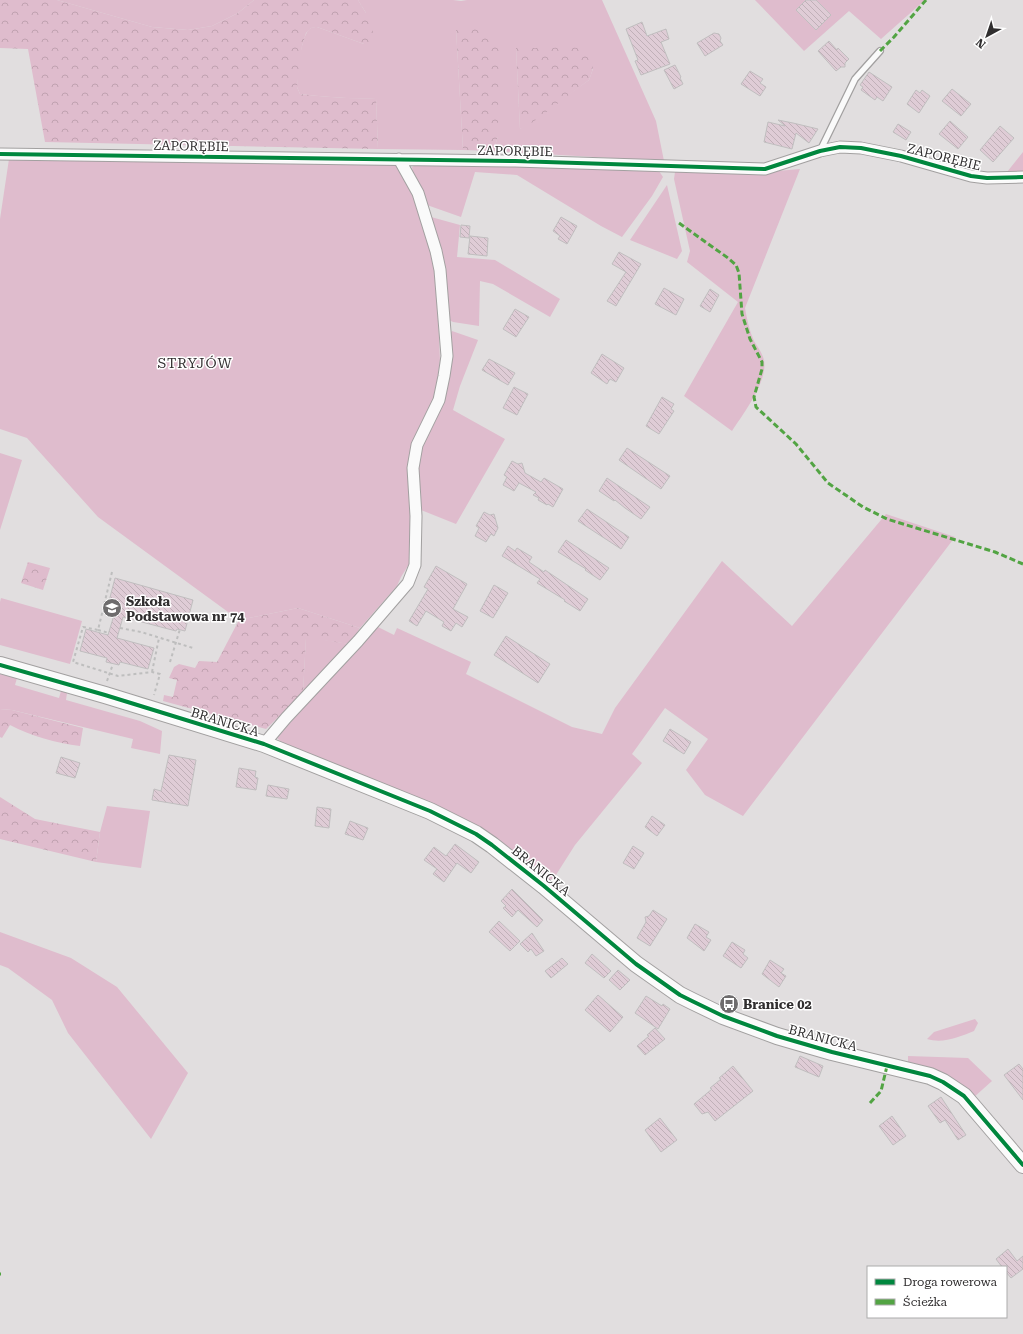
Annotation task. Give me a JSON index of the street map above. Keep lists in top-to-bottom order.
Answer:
{
  "streets": {
    "street": ["ZAPORĘBIE", "BRANICKA"]
  },
  "districts": ["STRYJÓW"],
  "places": {
    "school or university": ["Szkoła Podstawowa nr 74"],
    "bus stop": ["Branice 02"]
  },
  "legend": ["Droga rowerowa", "Ścieżka"],
  "north": "bottom left"
}
